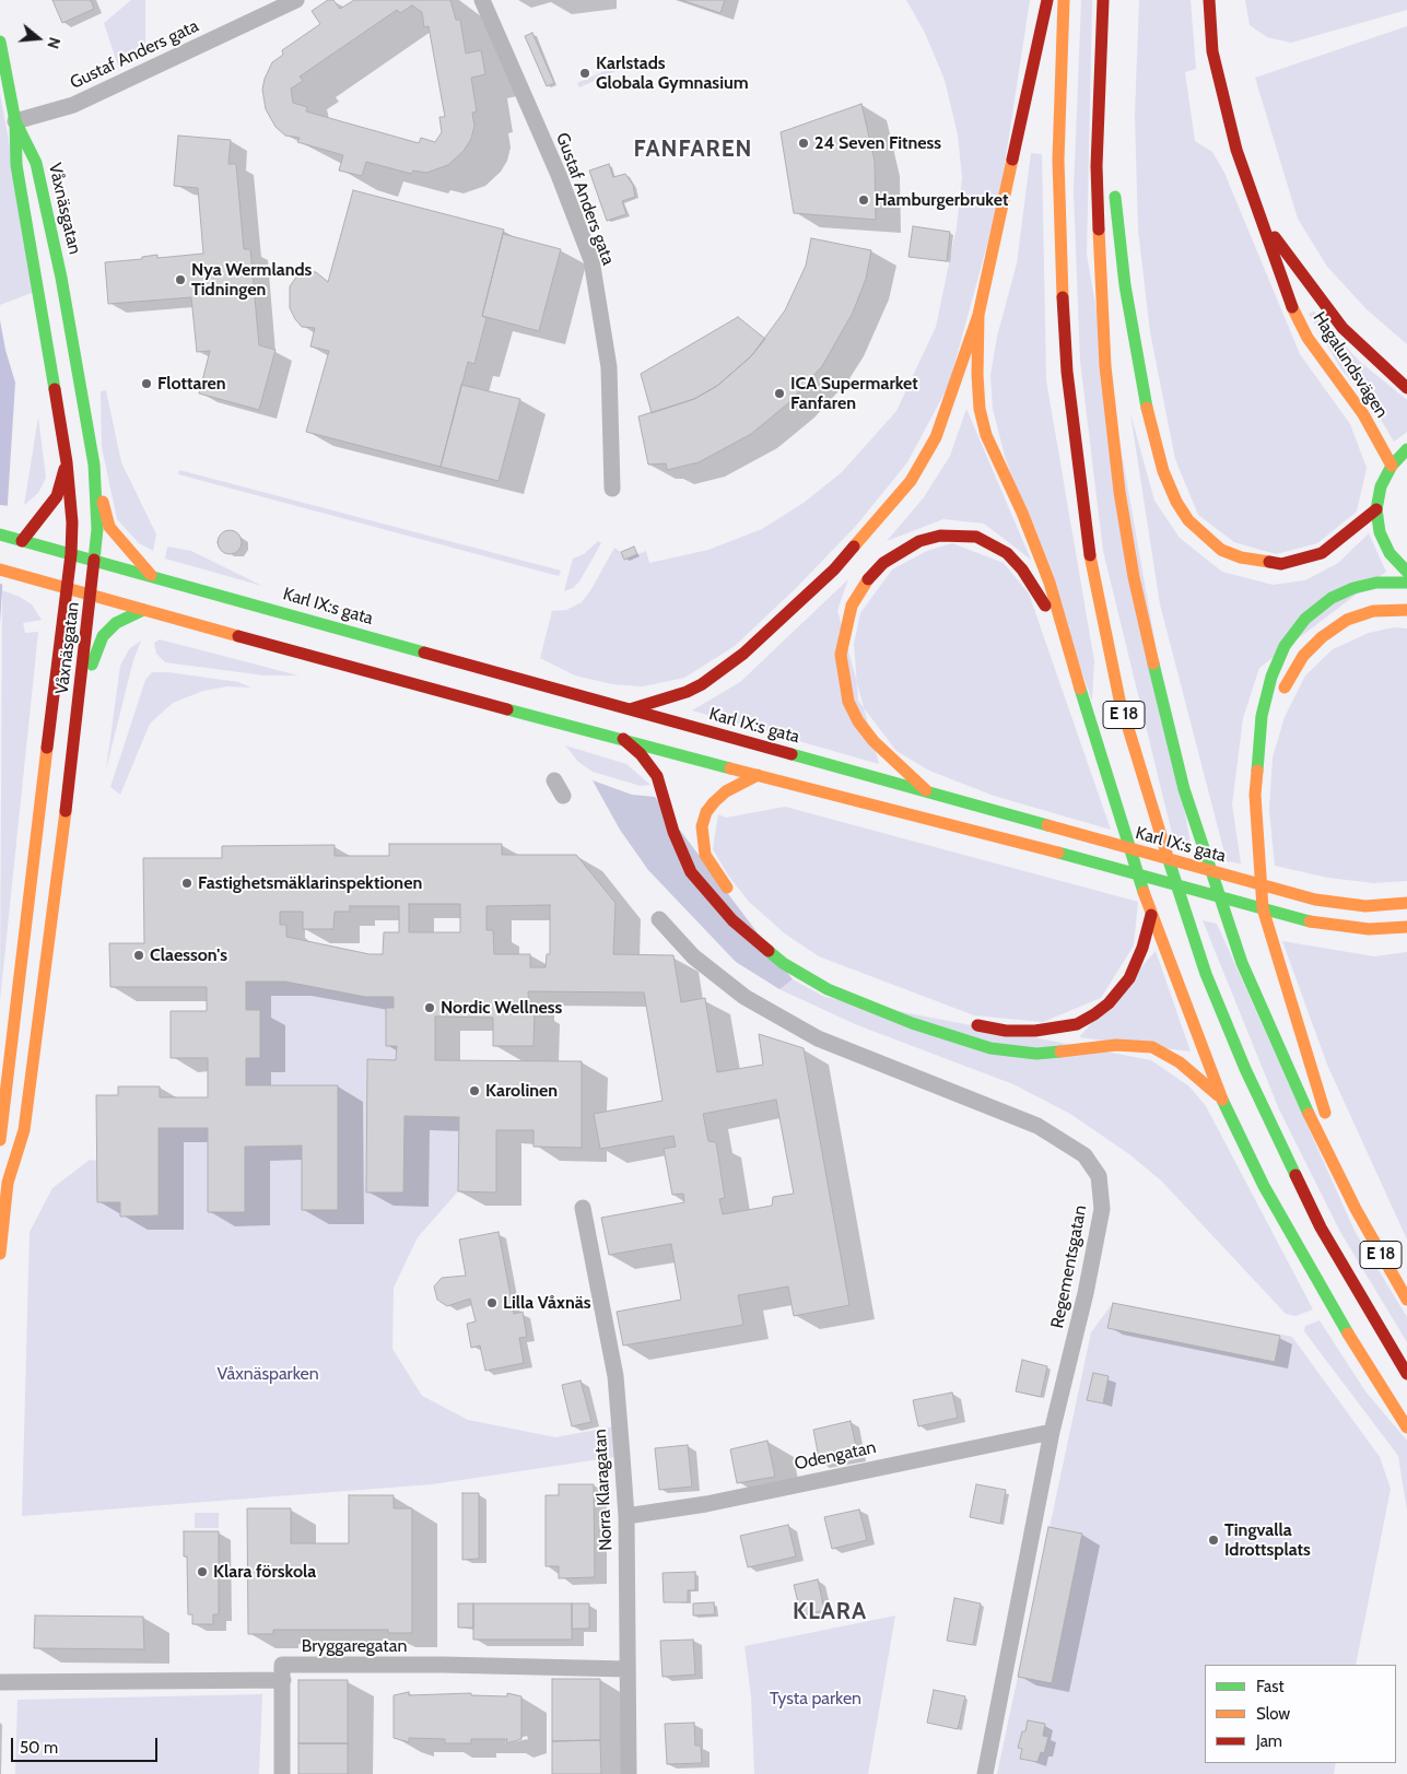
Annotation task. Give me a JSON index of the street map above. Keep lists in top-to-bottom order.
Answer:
{
  "streets": {
    "main road": [
      "Våxnäsgatan",
      "Hagalundsvägen",
      "Karl IX:s gata",
      "E 18"
    ],
    "street": [
      "Gustaf Anders gata",
      "Regementsgatan",
      "Odengatan",
      "Norra Klaragatan",
      "Bryggaregatan"
    ]
  },
  "crossings": [
    ["Gustaf Anders gata", "Våxnäsgatan"],
    ["Våxnäsgatan", "Karl IX:s gata"],
    ["Regementsgatan", "Odengatan"],
    ["Odengatan", "Norra Klaragatan"],
    ["Norra Klaragatan", "Bryggaregatan"]
  ],
  "districts": ["FANFAREN", "KLARA"],
  "parks": ["Våxnäsparken", "Tysta parken"],
  "places": [
    "Karlstads Globala Gymnasium",
    "24 Seven Fitness",
    "Hamburgerbruket",
    "Nya Wermlands Tidningen",
    "Flottaren",
    "ICA Supermarket Fanfaren",
    "Fastighetsmäklarinspektionen",
    "Claesson's",
    "Nordic Wellness",
    "Karolinen",
    "Lilla Våxnäs",
    "Tingvalla Idrottsplats",
    "Klara förskola"
  ],
  "legend": ["Fast", "Slow", "Jam"],
  "scale_bar": "50 m",
  "north": "right"
}
